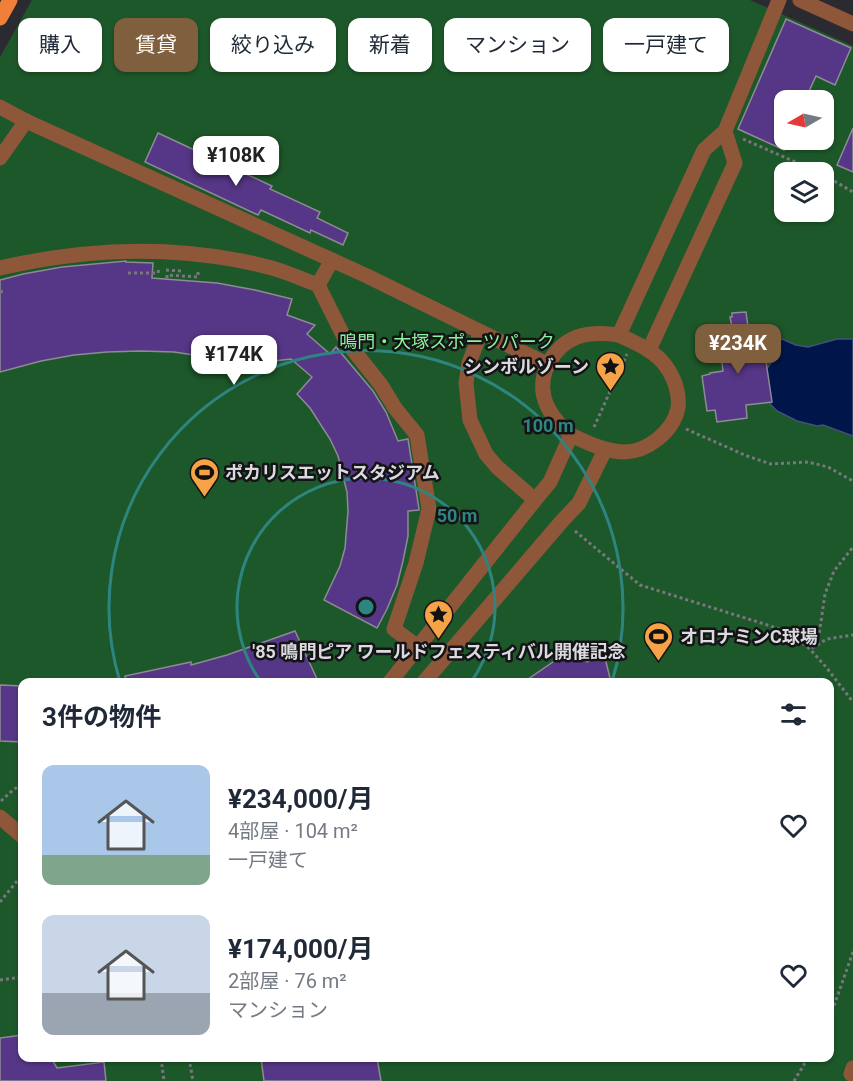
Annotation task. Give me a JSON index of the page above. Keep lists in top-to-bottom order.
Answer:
{
  "parks": ["鳴門・大塚スポーツパーク"],
  "places": {
    "place": ["シンボルゾーン", "'85 鳴門ピア ワールドフェスティバル開催記念"],
    "sports": ["ポカリスエットスタジアム", "オロナミンC球場"]
  },
  "north": "left",
  "page": {
    "chip": [
      "購入",
      "賃貸",
      "絞り込み",
      "新着",
      "マンション",
      "一戸建て"
    ],
    "price": ["¥108K", "¥234K", "¥174K"],
    "heading": "3件の物件",
    "list": [
      {
        "name": "¥234,000/月",
        "note": "4部屋 · 104 m² · 一戸建て"
      },
      {
        "name": "¥174,000/月",
        "note": "2部屋 · 76 m² · マンション"
      }
    ]
  },
  "rings": ["100 m", "50 m"]
}
